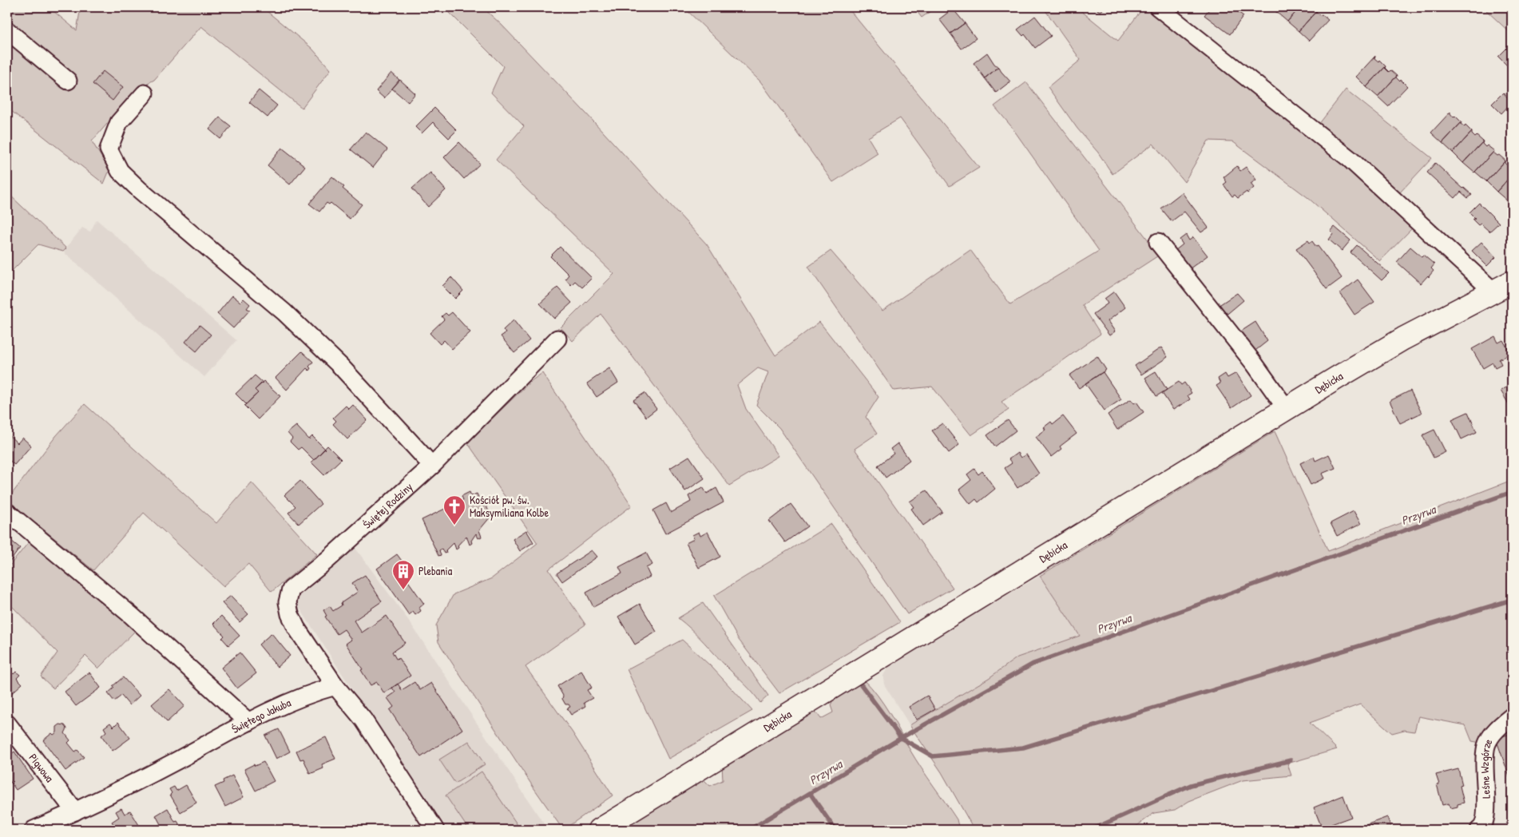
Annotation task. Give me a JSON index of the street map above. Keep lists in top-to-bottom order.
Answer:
{
  "streets": {
    "street": [
      "Dębicka",
      "Świętej Rodziny",
      "Świętego Jakuba",
      "Pigwowa",
      "Leśne Wzgórze"
    ]
  },
  "crossings": [
    ["Świętej Rodziny", "Świętego Jakuba"],
    ["Świętego Jakuba", "Pigwowa"]
  ],
  "water": ["Przyrwa"],
  "places": {
    "church": ["Kościół pw. św. Maksymiliana Kolbe"],
    "building": ["Plebania"]
  }
}
